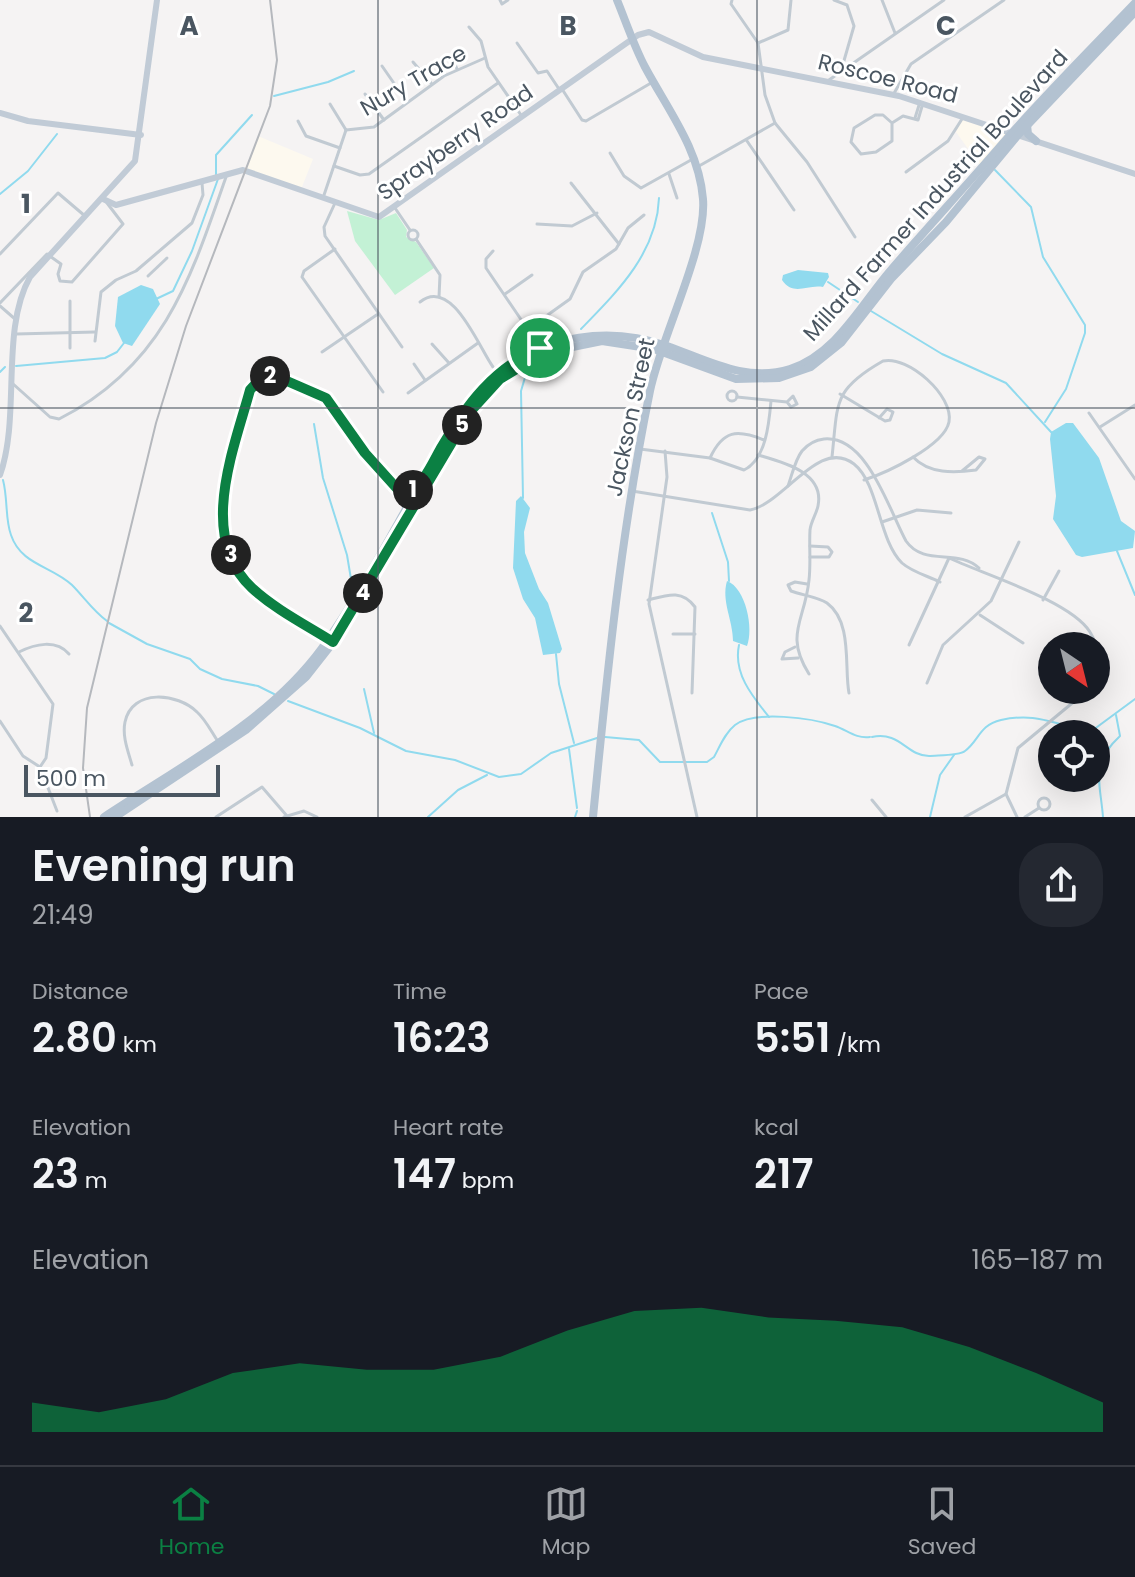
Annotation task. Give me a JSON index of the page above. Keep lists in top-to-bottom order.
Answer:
{
  "streets": {
    "main road": ["Millard Farmer Industrial Boulevard", "Jackson Street"],
    "street": ["Roscoe Road", "Nury Trace", "Sprayberry Road"]
  },
  "crossings": [
    ["Roscoe Road", "Sprayberry Road"],
    ["Roscoe Road", "Millard Farmer Industrial Boulevard"],
    ["Roscoe Road", "Jackson Street"],
    ["Nury Trace", "Sprayberry Road"],
    ["Sprayberry Road", "Jackson Street"],
    ["Millard Farmer Industrial Boulevard", "Jackson Street"]
  ],
  "scale_bar": "500 m",
  "north": "bottom right",
  "page": {
    "pins": [
      "2",
      "5",
      "1",
      "3",
      "4"
    ],
    "scale": "500 m",
    "heading": ["Evening run", "21:49"],
    "stats": [
      ["Distance", "2.80 km"],
      ["Time", "16:23"],
      ["Pace", "5:51 /km"],
      ["Elevation", "23 m"],
      ["Heart rate", "147 bpm"],
      ["kcal", "217"]
    ],
    "chart": ["Elevation", "165–187 m"],
    "tabs": ["Home", "Map", "Saved"]
  },
  "grid": {
    "columns": ["A", "B", "C"],
    "rows": ["1", "2"]
  }
}
